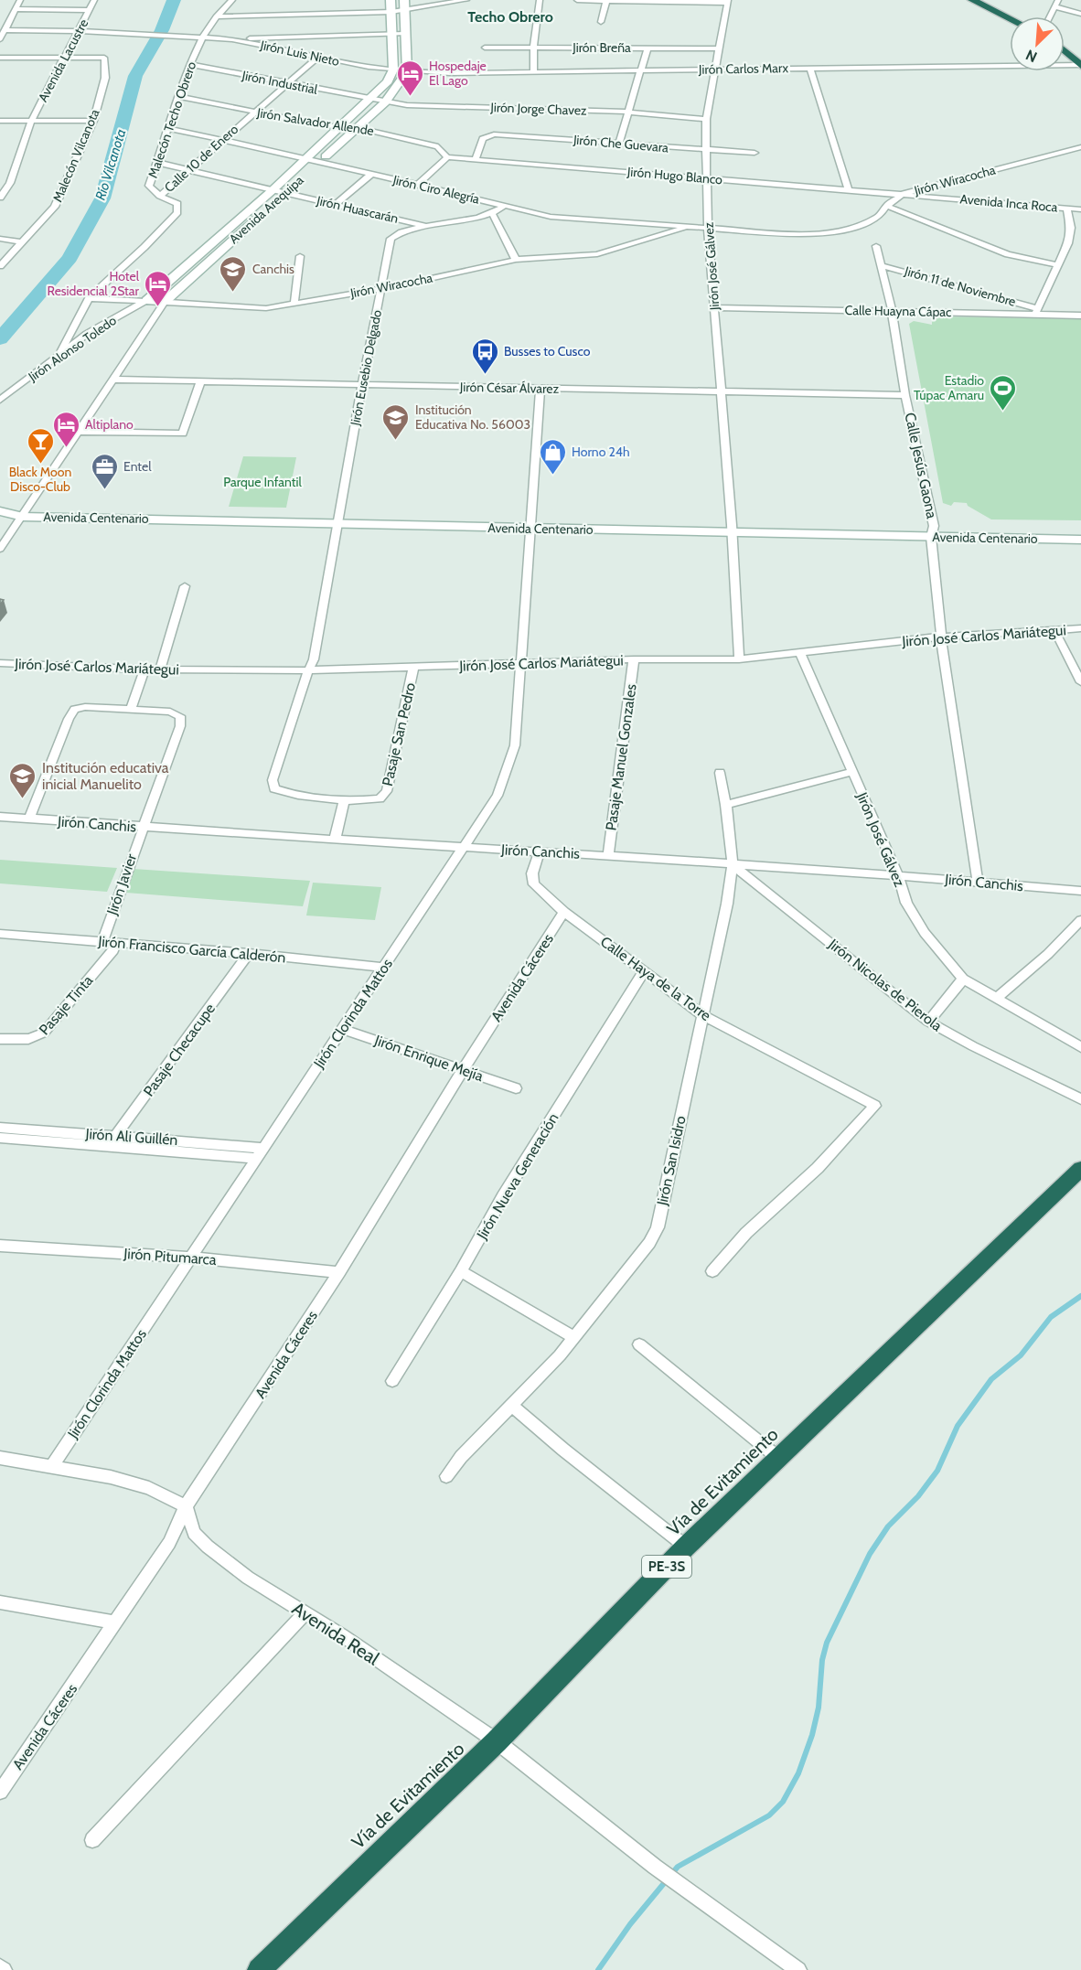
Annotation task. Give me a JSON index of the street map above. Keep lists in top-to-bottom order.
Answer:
{
  "streets": {
    "highway": ["Vía de Evitamiento", "PE-3S"],
    "street": [
      "Jirón Breña",
      "Jirón Luis Nieto",
      "Avenida Lacustre",
      "Jirón Carlos Marx",
      "Jirón Industrial",
      "Jirón Jorge Chavez",
      "Malecón Techo Obrero",
      "Jirón Salvador Allende",
      "Jirón Che Guevara",
      "Malecón Vilcanota",
      "Calle 10 de Enero",
      "Jirón Hugo Blanco",
      "Jirón Wiracocha",
      "Jirón Ciro Alegría",
      "Avenida Inca Roca",
      "Avenida Arequipa",
      "Jirón Huascarán",
      "Jirón José Gálvez",
      "Jirón 11 de Noviembre",
      "Calle Huayna Cápac",
      "Jirón Alonso Toledo",
      "Jirón Eusebio Delgado",
      "Jirón César Álvarez",
      "Calle Jesús Gaona",
      "Avenida Centenario",
      "Jirón José Carlos Mariátegui",
      "Pasaje San Pedro",
      "Pasaje Manuel Gonzales",
      "Jirón Canchis",
      "Jirón Javier",
      "Jirón Francisco García Calderón",
      "Avenida Cáceres",
      "Calle Haya de la Torre",
      "Jirón Nicolas de Pierola",
      "Pasaje Tinta",
      "Jirón Clorinda Mattos",
      "Pasaje Checacupe",
      "Jirón Enrique Mejía",
      "Jirón Ali Guillén",
      "Jirón San Isidro",
      "Jirón Nueva Generación",
      "Jirón Pitumarca",
      "Avenida Real"
    ]
  },
  "crossings": [
    ["Jirón Breña", "Jirón José Gálvez"],
    ["Jirón Luis Nieto", "Avenida Lacustre"],
    ["Jirón Luis Nieto", "Jirón Carlos Marx"],
    ["Jirón Luis Nieto", "Malecón Techo Obrero"],
    ["Jirón Luis Nieto", "Calle 10 de Enero"],
    ["Jirón Luis Nieto", "Avenida Arequipa"],
    ["Avenida Lacustre", "Malecón Vilcanota"],
    ["Jirón Carlos Marx", "Avenida Arequipa"],
    ["Jirón Carlos Marx", "Jirón José Gálvez"],
    ["Jirón Industrial", "Jirón Jorge Chavez"],
    ["Jirón Industrial", "Malecón Techo Obrero"],
    ["Jirón Industrial", "Calle 10 de Enero"],
    ["Jirón Industrial", "Avenida Arequipa"],
    ["Jirón Jorge Chavez", "Avenida Arequipa"],
    ["Jirón Jorge Chavez", "Jirón José Gálvez"],
    ["Malecón Techo Obrero", "Jirón Salvador Allende"],
    ["Malecón Techo Obrero", "Calle 10 de Enero"],
    ["Malecón Techo Obrero", "Jirón Wiracocha"],
    ["Malecón Techo Obrero", "Jirón Ciro Alegría"],
    ["Malecón Techo Obrero", "Jirón Huascarán"],
    ["Malecón Techo Obrero", "Jirón Alonso Toledo"],
    ["Jirón Salvador Allende", "Calle 10 de Enero"],
    ["Jirón Salvador Allende", "Jirón Hugo Blanco"],
    ["Jirón Salvador Allende", "Avenida Arequipa"],
    ["Jirón Che Guevara", "Jirón Hugo Blanco"],
    ["Jirón Che Guevara", "Jirón José Gálvez"],
    ["Calle 10 de Enero", "Jirón Ciro Alegría"],
    ["Calle 10 de Enero", "Jirón Huascarán"],
    ["Jirón Hugo Blanco", "Jirón Wiracocha"],
    ["Jirón Hugo Blanco", "Avenida Inca Roca"],
    ["Jirón Hugo Blanco", "Jirón José Gálvez"],
    ["Jirón Wiracocha", "Jirón Ciro Alegría"],
    ["Jirón Wiracocha", "Avenida Inca Roca"],
    ["Jirón Wiracocha", "Avenida Arequipa"],
    ["Jirón Wiracocha", "Jirón José Gálvez"],
    ["Jirón Wiracocha", "Jirón Alonso Toledo"],
    ["Jirón Wiracocha", "Jirón Eusebio Delgado"],
    ["Jirón Ciro Alegría", "Avenida Arequipa"],
    ["Jirón Ciro Alegría", "Jirón José Gálvez"],
    ["Jirón Ciro Alegría", "Jirón Eusebio Delgado"],
    ["Avenida Arequipa", "Jirón Huascarán"],
    ["Avenida Arequipa", "Jirón Alonso Toledo"],
    ["Avenida Arequipa", "Jirón César Álvarez"],
    ["Avenida Arequipa", "Avenida Centenario"],
    ["Jirón Huascarán", "Jirón Eusebio Delgado"],
    ["Jirón José Gálvez", "Calle Huayna Cápac"],
    ["Jirón José Gálvez", "Jirón César Álvarez"],
    ["Jirón José Gálvez", "Avenida Centenario"],
    ["Jirón José Gálvez", "Jirón José Carlos Mariátegui"],
    ["Jirón José Gálvez", "Jirón Canchis"],
    ["Jirón 11 de Noviembre", "Calle Huayna Cápac"],
    ["Jirón 11 de Noviembre", "Calle Jesús Gaona"],
    ["Calle Huayna Cápac", "Calle Jesús Gaona"],
    ["Jirón Eusebio Delgado", "Jirón César Álvarez"],
    ["Jirón Eusebio Delgado", "Avenida Centenario"],
    ["Jirón Eusebio Delgado", "Jirón José Carlos Mariátegui"],
    ["Jirón Eusebio Delgado", "Pasaje San Pedro"],
    ["Jirón César Álvarez", "Calle Jesús Gaona"],
    ["Jirón César Álvarez", "Jirón Clorinda Mattos"],
    ["Calle Jesús Gaona", "Avenida Centenario"],
    ["Calle Jesús Gaona", "Jirón José Carlos Mariátegui"],
    ["Calle Jesús Gaona", "Jirón Canchis"],
    ["Avenida Centenario", "Jirón Clorinda Mattos"],
    ["Jirón José Carlos Mariátegui", "Pasaje San Pedro"],
    ["Jirón José Carlos Mariátegui", "Pasaje Manuel Gonzales"],
    ["Jirón José Carlos Mariátegui", "Jirón Clorinda Mattos"],
    ["Pasaje Manuel Gonzales", "Jirón Canchis"],
    ["Jirón Canchis", "Jirón Javier"],
    ["Jirón Canchis", "Calle Haya de la Torre"],
    ["Jirón Canchis", "Jirón Nicolas de Pierola"],
    ["Jirón Canchis", "Jirón Clorinda Mattos"],
    ["Jirón Canchis", "Jirón San Isidro"],
    ["Jirón Javier", "Jirón Francisco García Calderón"],
    ["Jirón Francisco García Calderón", "Pasaje Tinta"],
    ["Jirón Francisco García Calderón", "Jirón Clorinda Mattos"],
    ["Jirón Francisco García Calderón", "Pasaje Checacupe"],
    ["Avenida Cáceres", "Calle Haya de la Torre"],
    ["Avenida Cáceres", "Jirón Enrique Mejía"],
    ["Avenida Cáceres", "Jirón Pitumarca"],
    ["Avenida Cáceres", "Avenida Real"],
    ["Calle Haya de la Torre", "Jirón San Isidro"],
    ["Calle Haya de la Torre", "Jirón Nueva Generación"],
    ["Jirón Nicolas de Pierola", "Jirón San Isidro"],
    ["Jirón Clorinda Mattos", "Jirón Enrique Mejía"],
    ["Jirón Clorinda Mattos", "Jirón Ali Guillén"],
    ["Jirón Clorinda Mattos", "Jirón Pitumarca"],
    ["Pasaje Checacupe", "Jirón Ali Guillén"],
    ["Vía de Evitamiento", "Avenida Real"]
  ],
  "districts": ["Techo Obrero"],
  "water": ["Río Vilcanota"],
  "parks": ["Parque Infantil"],
  "places": {
    "hotel": ["Hospedaje El Lago", "Hotel Residencial 2Star", "Altiplano"],
    "school or university": ["Canchis", "Institución Educativa No. 56003", "Institución educativa inicial Manuelito"],
    "bus stop": ["Busses to Cusco"],
    "sports": ["Estadio Túpac Amaru"],
    "bar": ["Black Moon Disco-Club"],
    "shop": ["Horno 24h"],
    "office": ["Entel"]
  },
  "north": "bottom left"
}
